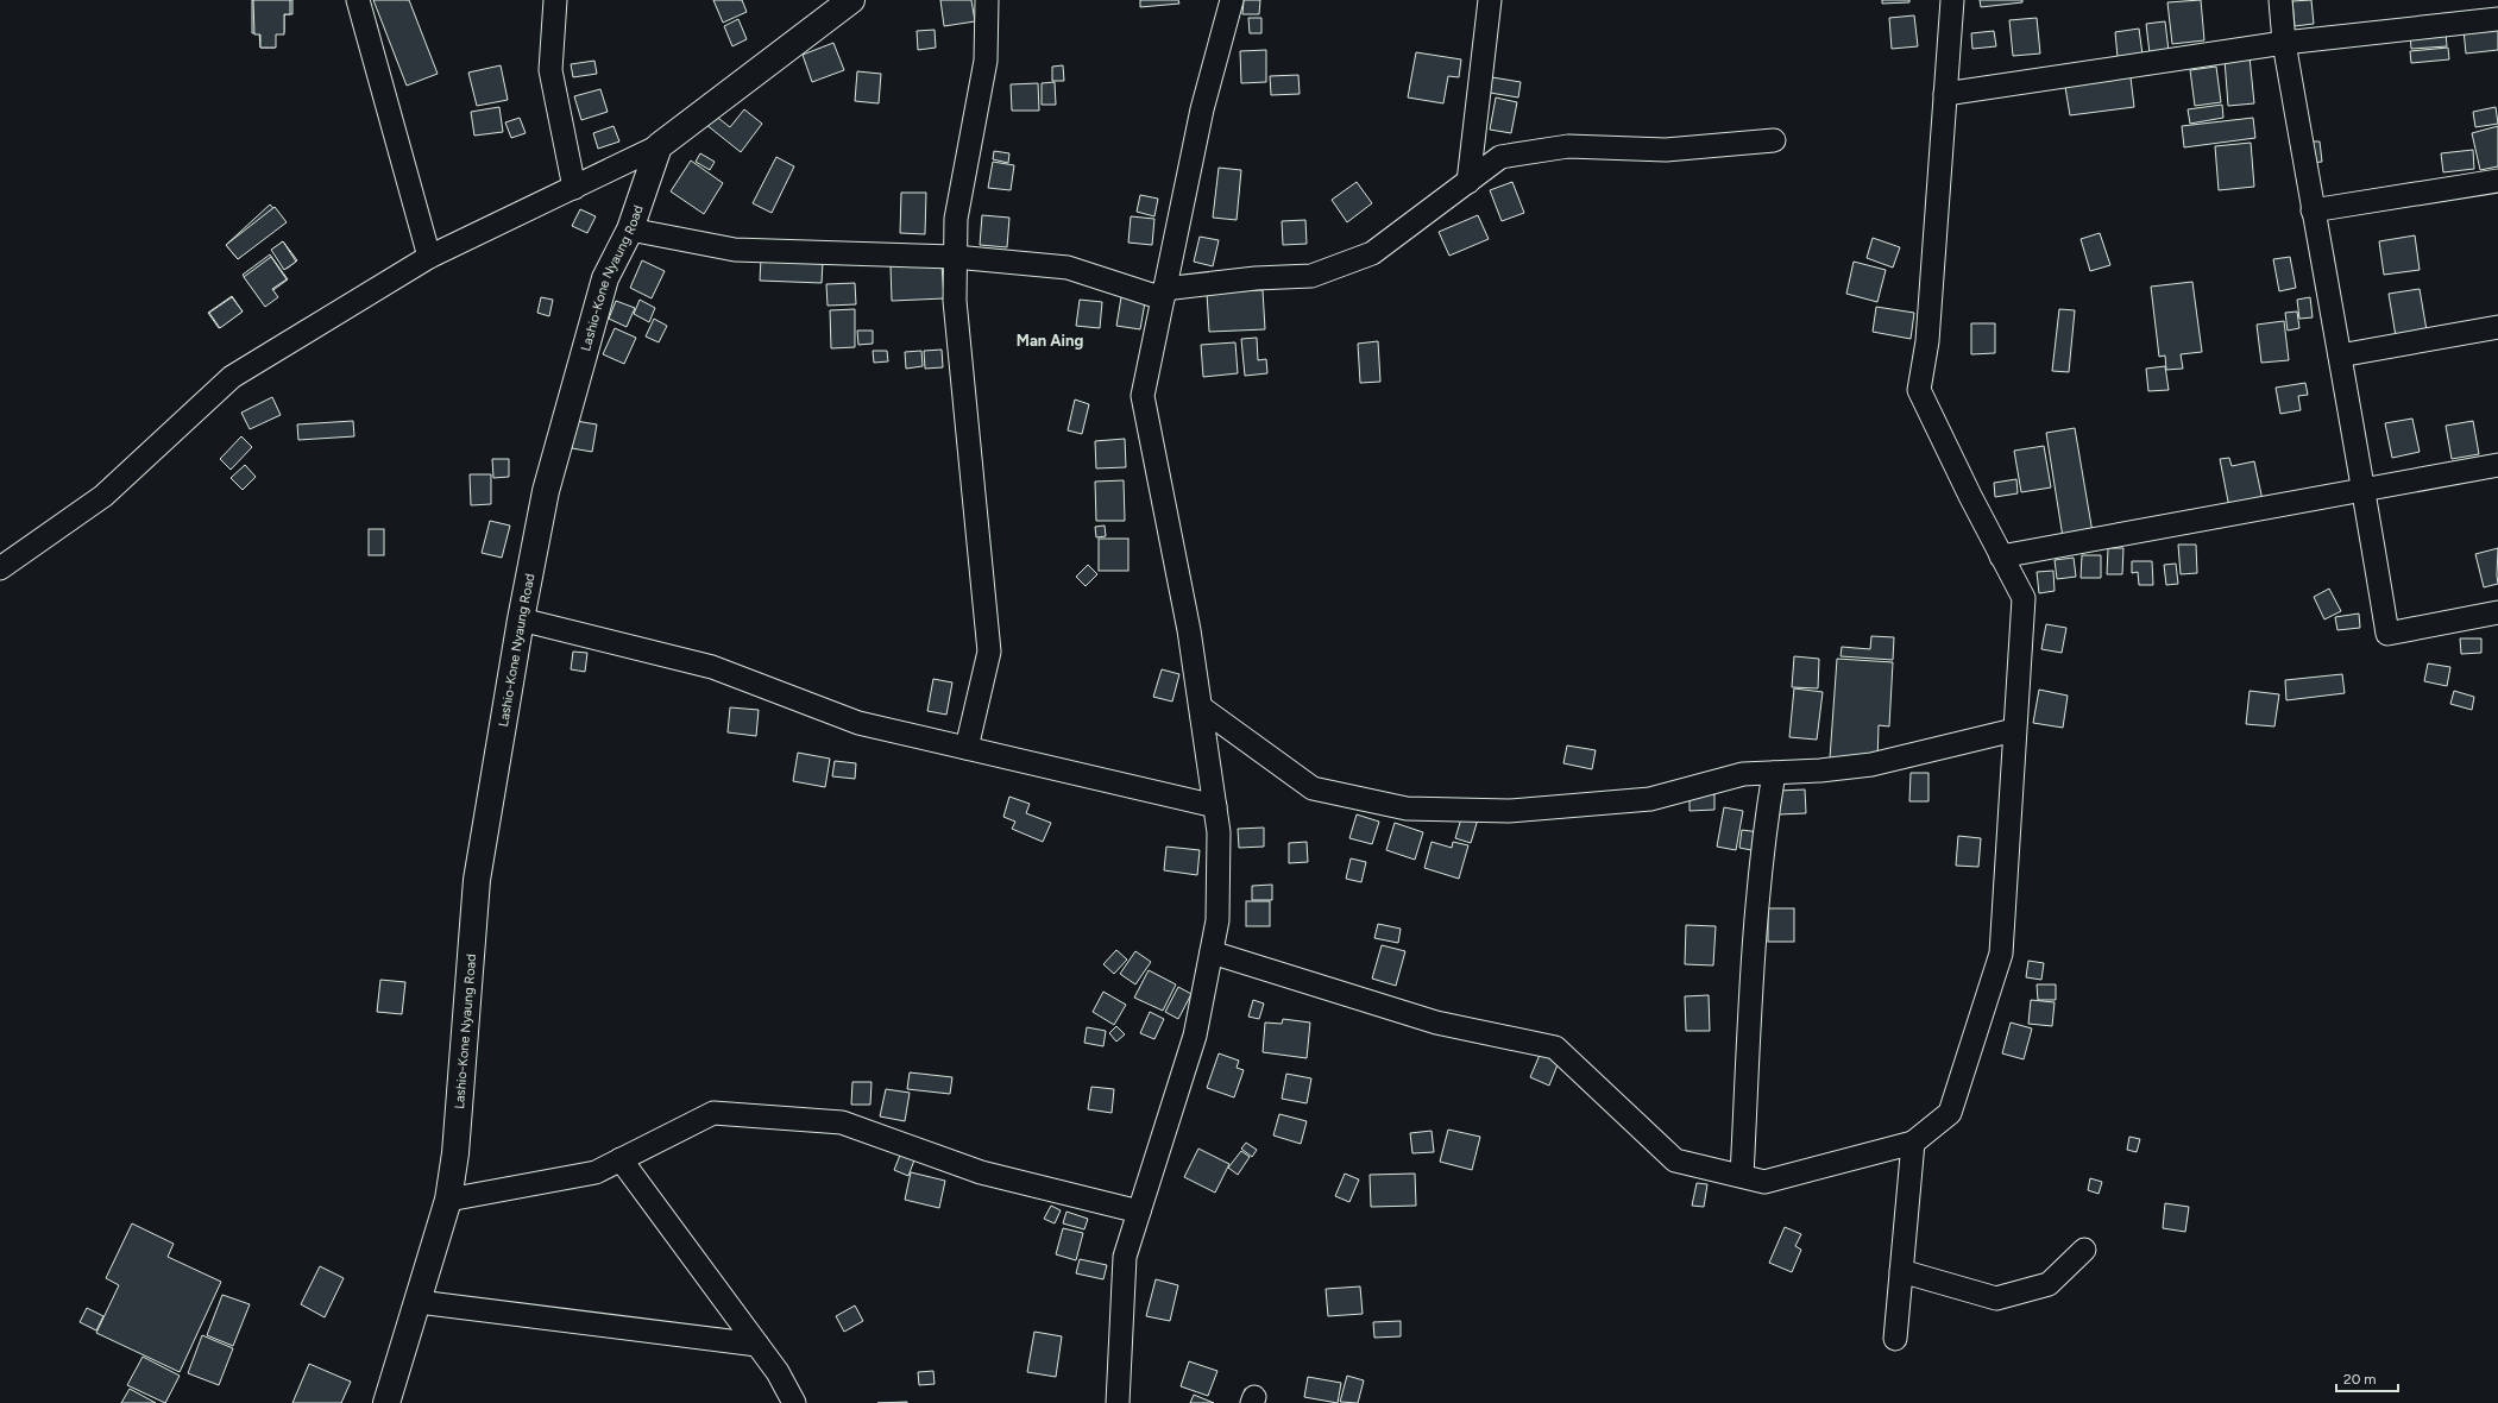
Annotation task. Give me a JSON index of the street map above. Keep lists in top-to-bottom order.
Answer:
{
  "streets": {
    "main road": ["Lashio-Kone Nyaung Road"]
  },
  "districts": ["Man Aing"],
  "scale_bar": "20 m"
}
